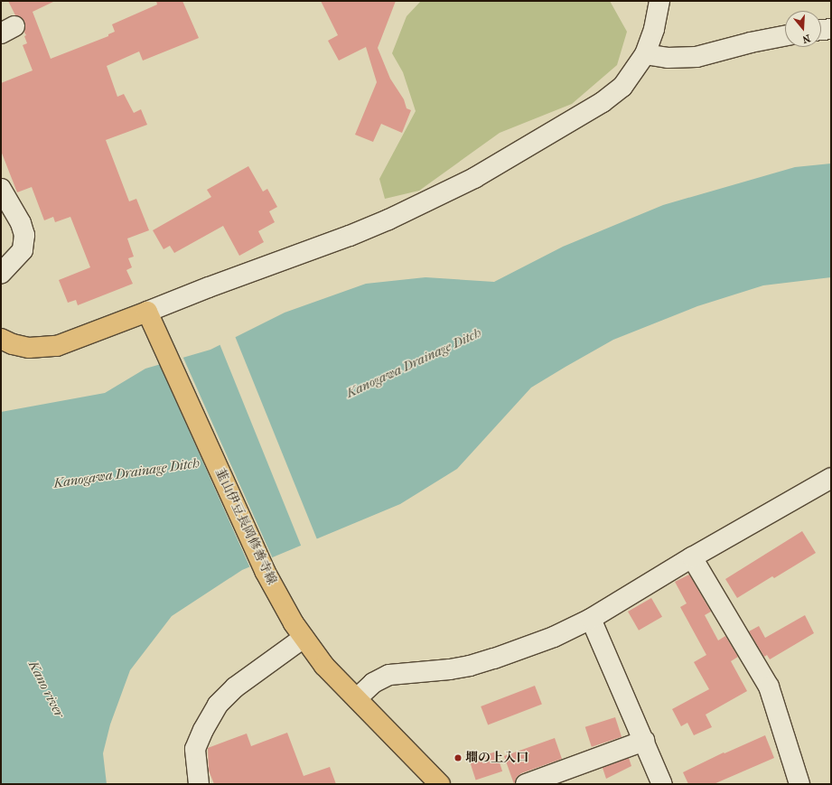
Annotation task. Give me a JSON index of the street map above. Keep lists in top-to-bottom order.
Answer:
{
  "streets": {
    "main road": ["韮山伊豆長岡修善寺線"]
  },
  "water": ["Kanogawa Drainage Ditch", "Kano river"],
  "places": ["墹の上入口"],
  "north": "bottom"
}
